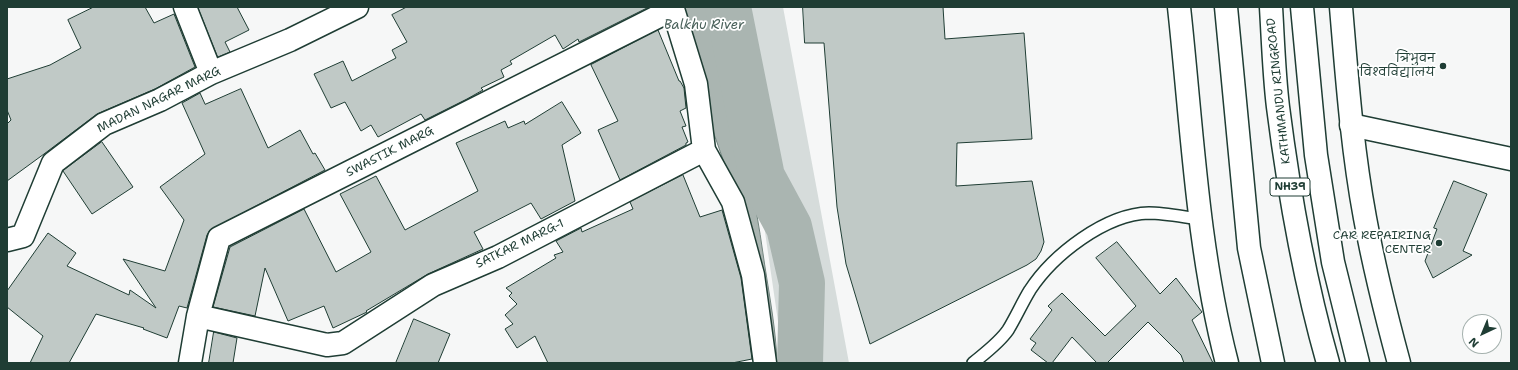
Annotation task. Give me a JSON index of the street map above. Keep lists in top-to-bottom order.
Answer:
{
  "streets": {
    "main road": [
      "KATHMANDU RINGROAD",
      "MADAN NAGAR MARG",
      "SWASTIK MARG",
      "NH39",
      "SATKAR MARG-1"
    ]
  },
  "crossings": [
    ["SWASTIK MARG", "SATKAR MARG-1"]
  ],
  "water": ["Balkhu River"],
  "places": ["त्रिभुवन विश्वविद्यालय", "CAR REPAIRING CENTER"],
  "north": "bottom left"
}
